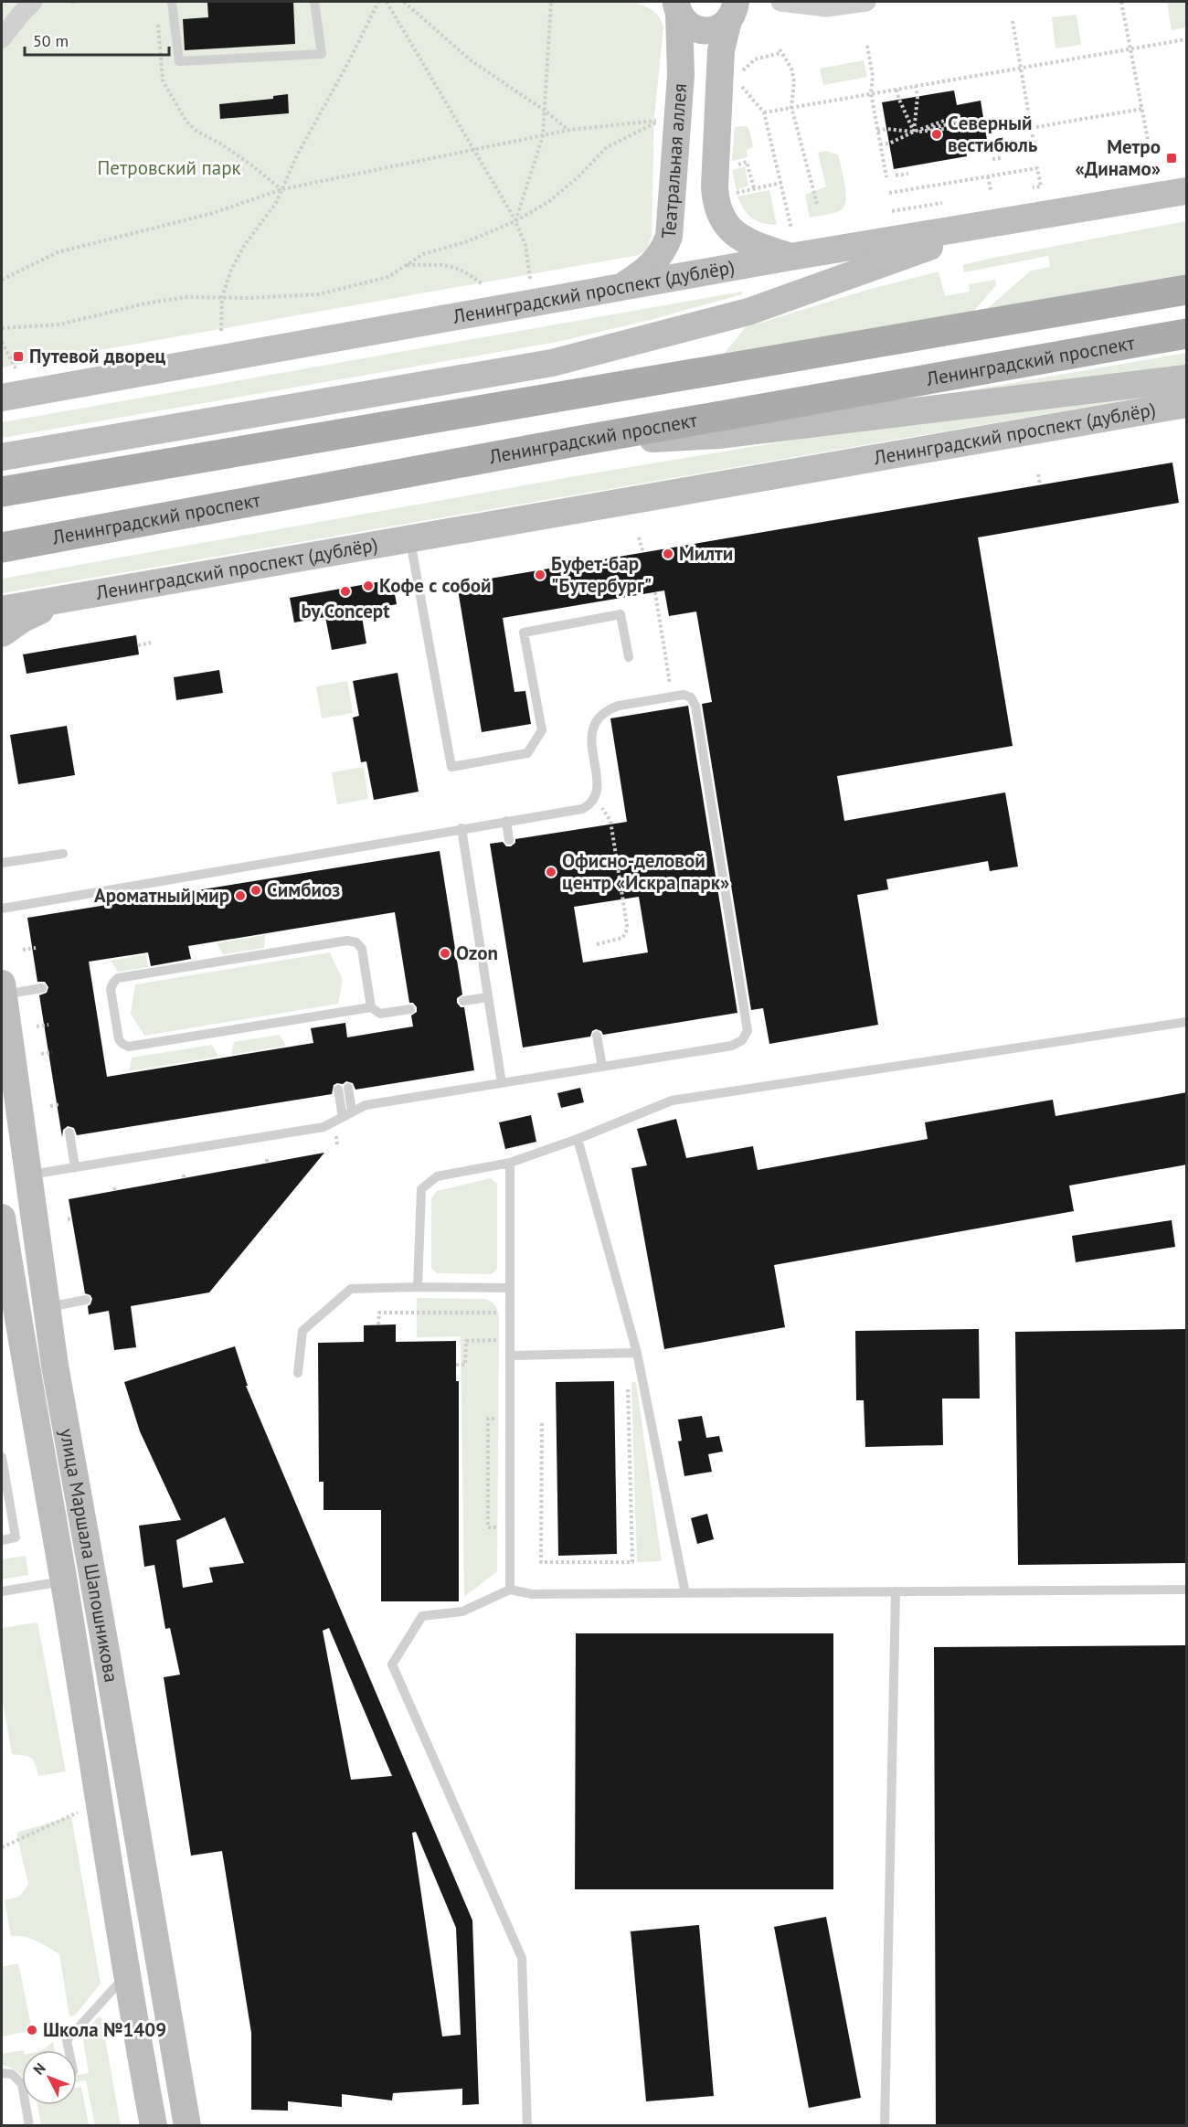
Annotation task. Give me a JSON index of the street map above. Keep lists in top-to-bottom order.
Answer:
{
  "streets": {
    "main road": [
      "Театральная аллея",
      "Ленинградский проспект (дублёр)",
      "Ленинградский проспект",
      "улица Маршала Шапошникова"
    ]
  },
  "crossings": [
    ["Театральная аллея", "Ленинградский проспект (дублёр)"]
  ],
  "parks": ["Петровский парк"],
  "places": {
    "other": [
      "Cеверный вестибюль",
      "Милти",
      "Буфет-бар \"Бутербург\"",
      "Кофе с собой",
      "by Concept",
      "Офисно-деловой центр «Искра парк»",
      "Симбиоз",
      "Ароматный мир",
      "Ozon",
      "Школа №1409"
    ],
    "transit": ["Метро «Динамо»", "Путевой дворец"]
  },
  "scale_bar": "50 m",
  "north": "top left"
}
